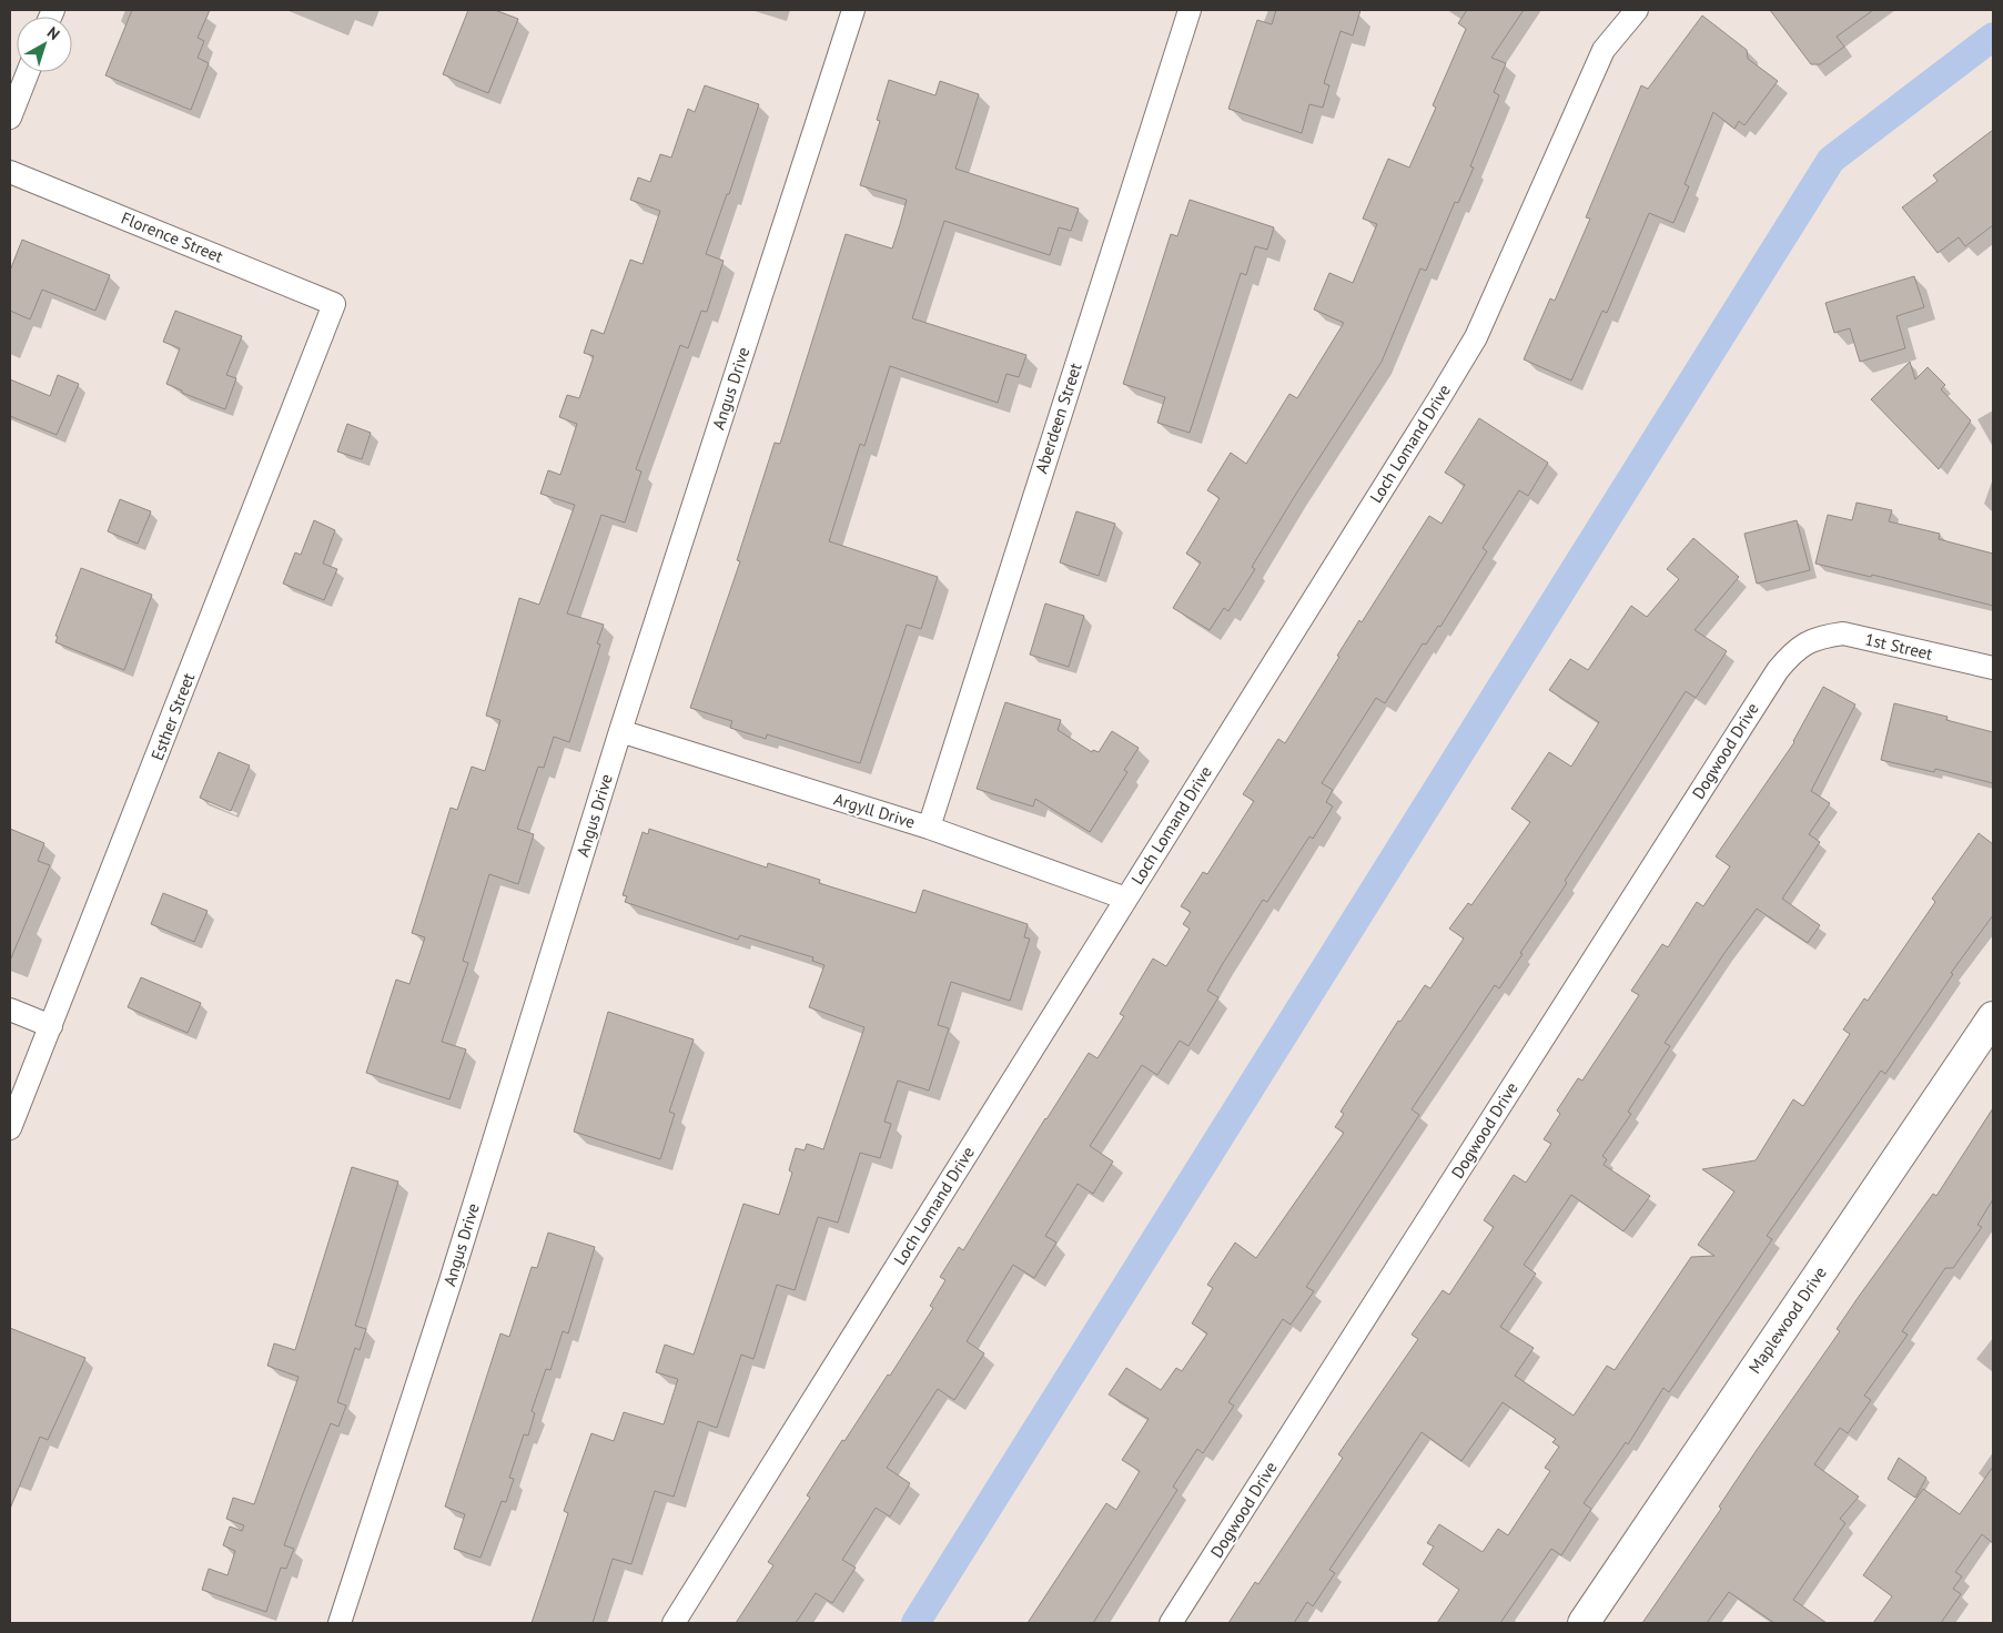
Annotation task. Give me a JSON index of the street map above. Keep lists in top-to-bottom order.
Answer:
{
  "streets": {
    "street": [
      "Florence Street",
      "Angus Drive",
      "Aberdeen Street",
      "Loch Lomand Drive",
      "1st Street",
      "Esther Street",
      "Dogwood Drive",
      "Argyll Drive",
      "Maplewood Drive"
    ]
  },
  "crossings": [
    ["Florence Street", "Esther Street"],
    ["Angus Drive", "Argyll Drive"],
    ["Aberdeen Street", "Argyll Drive"],
    ["Loch Lomand Drive", "Argyll Drive"],
    ["1st Street", "Dogwood Drive"]
  ],
  "north": "top right"
}
